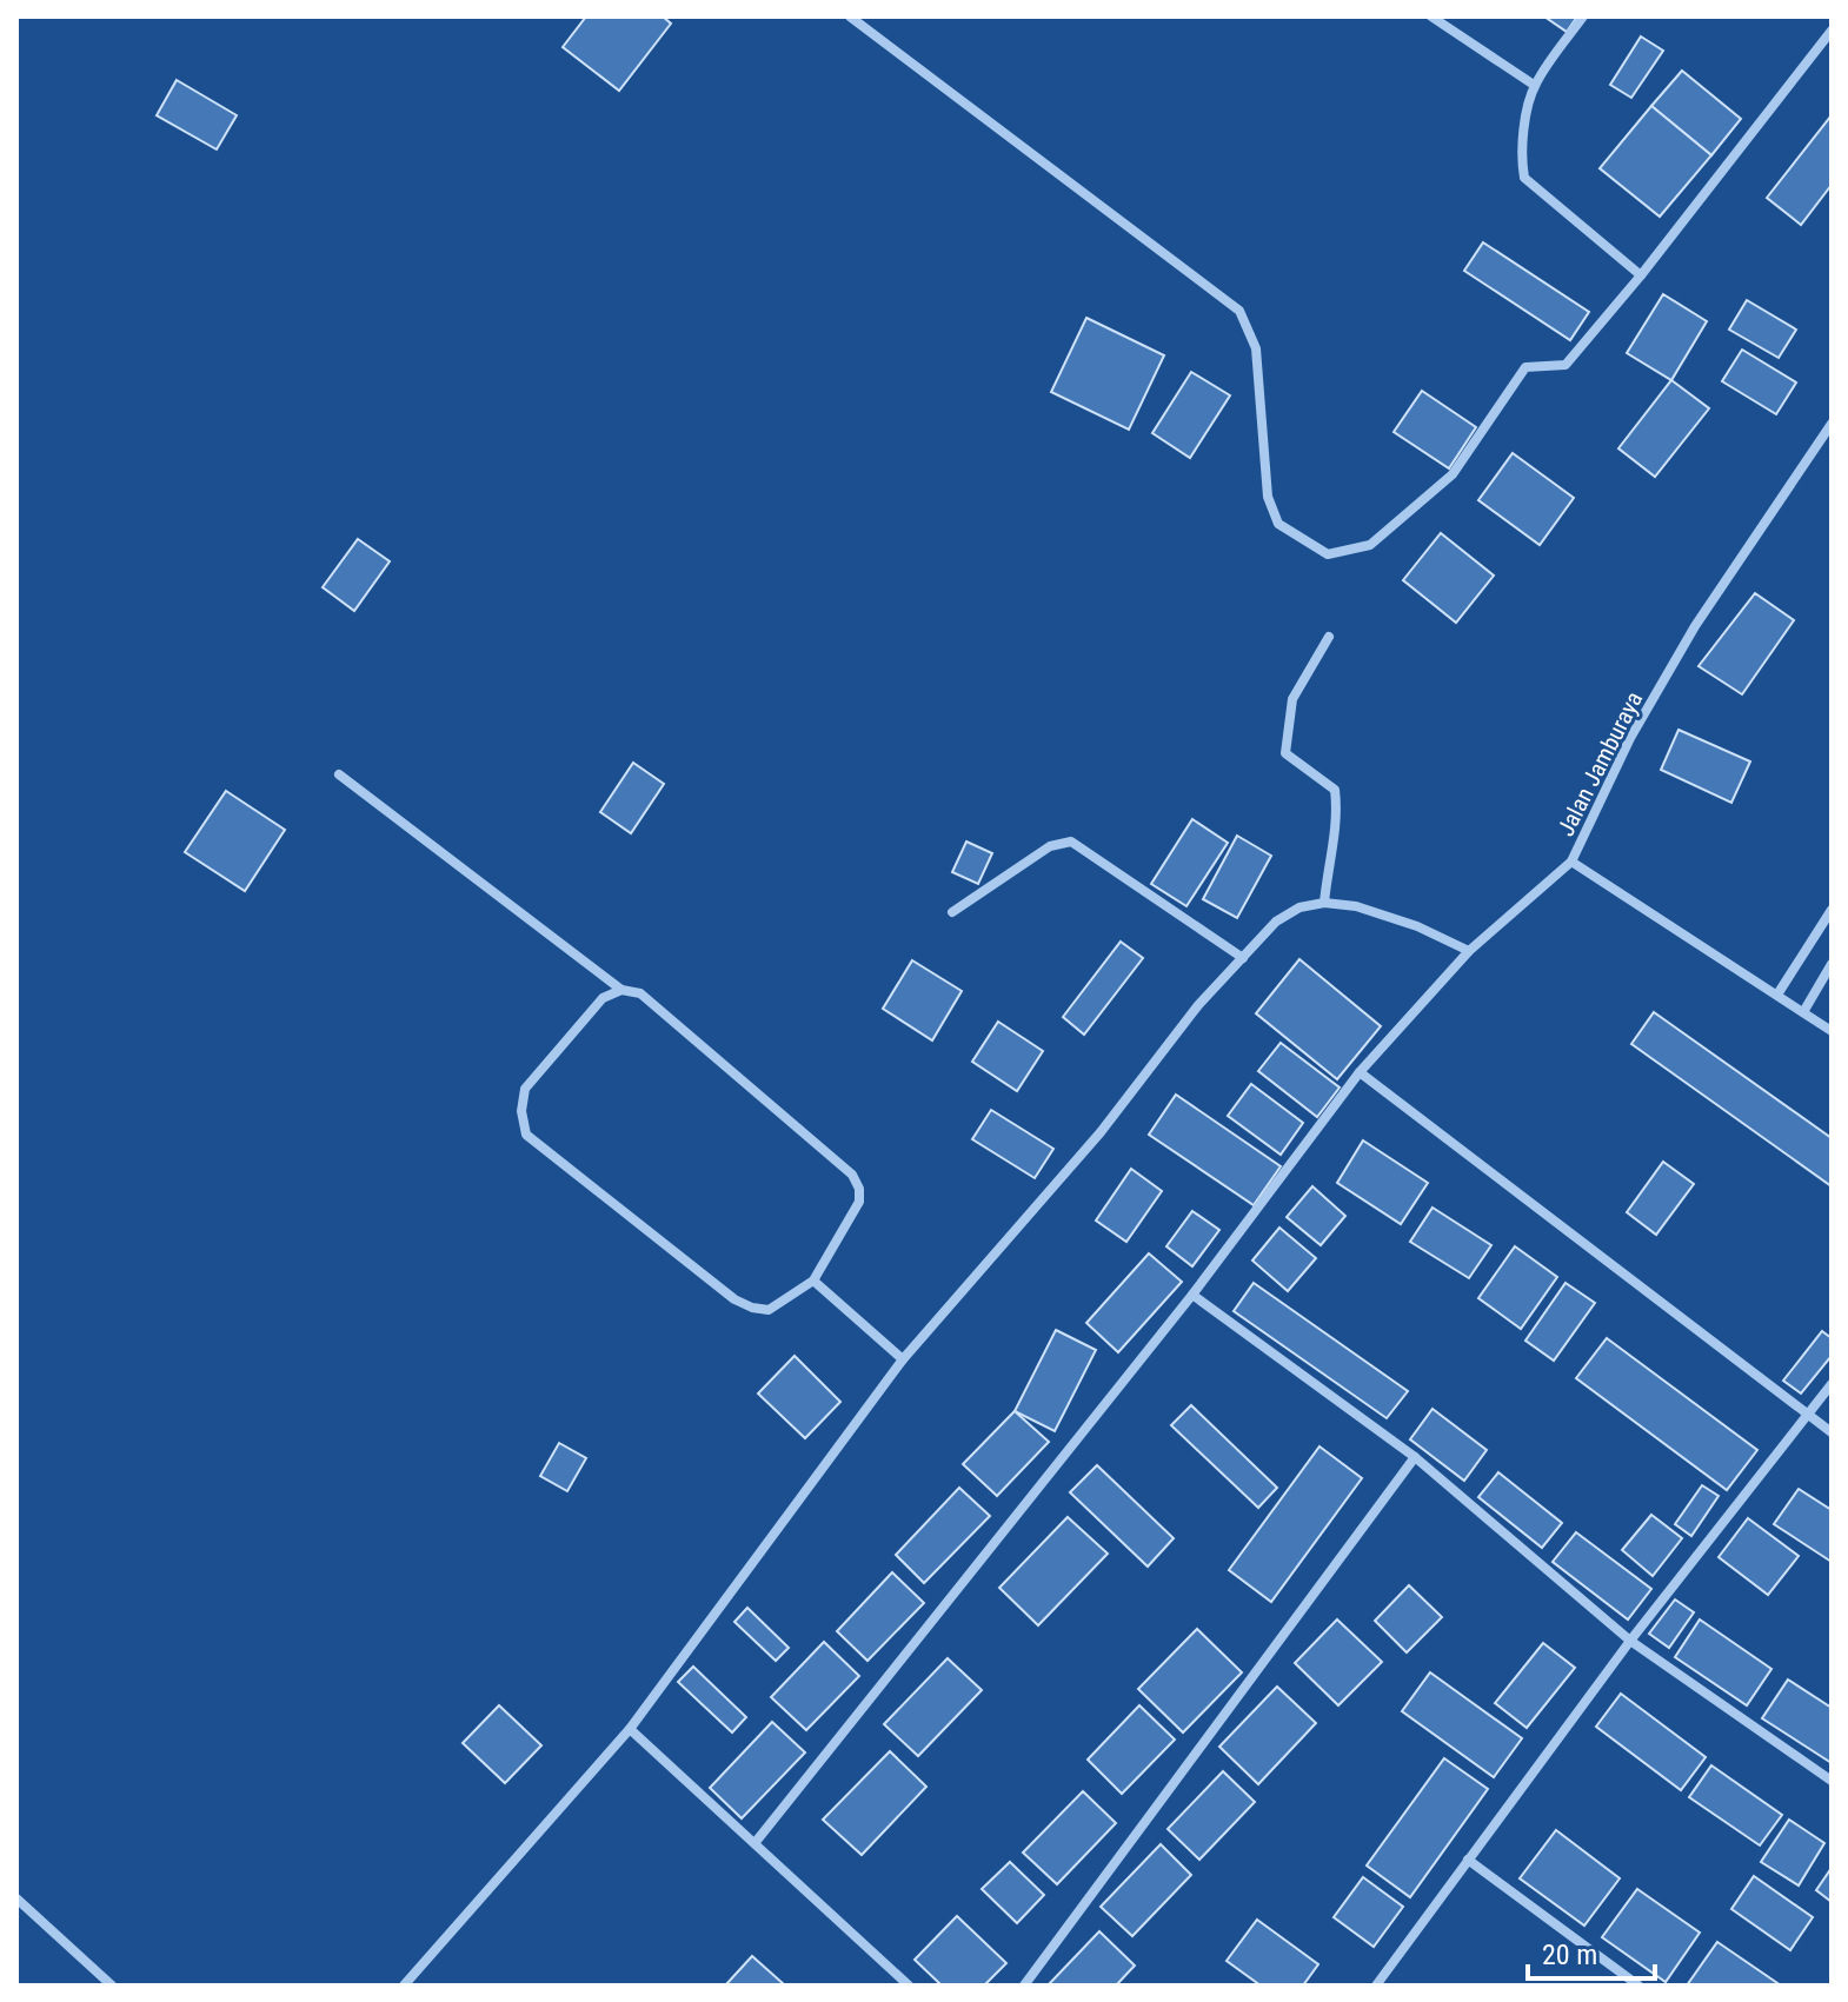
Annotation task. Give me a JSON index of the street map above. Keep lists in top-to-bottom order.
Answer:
{
  "streets": {
    "street": ["Jalan Jamburaya"]
  },
  "scale_bar": "20 m"
}
